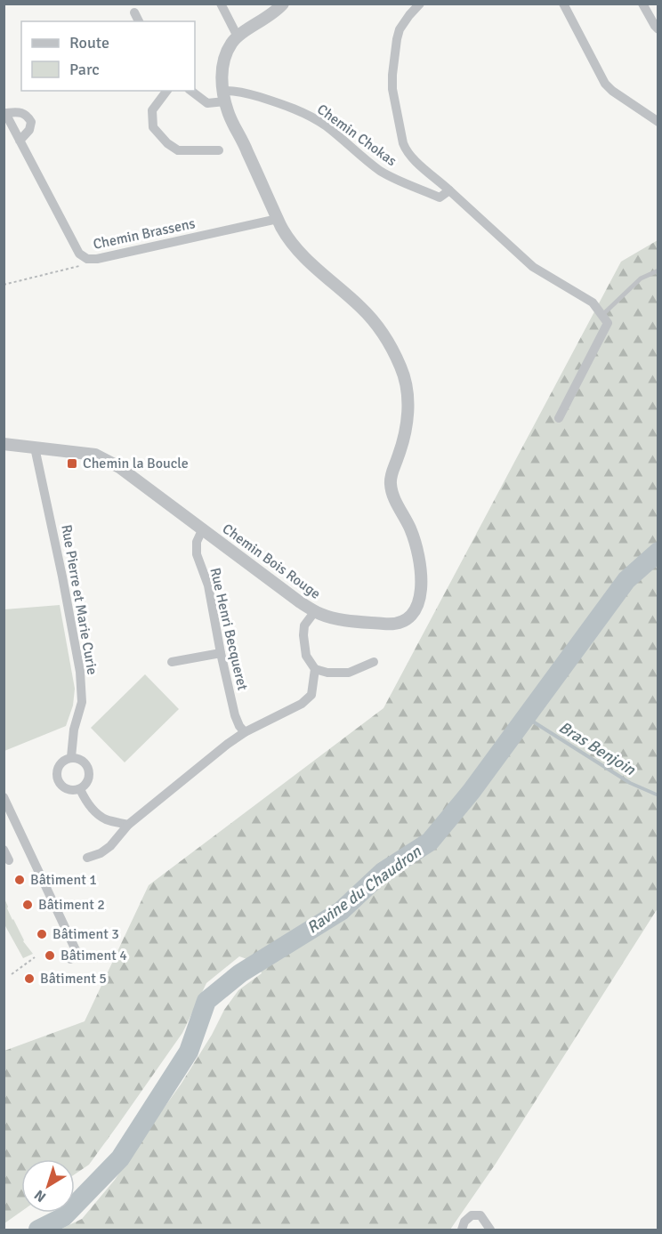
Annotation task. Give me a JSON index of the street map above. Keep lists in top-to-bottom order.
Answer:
{
  "streets": {
    "street": [
      "Chemin Chokas",
      "Chemin Brassens",
      "Chemin Bois Rouge",
      "Rue Pierre et Marie Curie",
      "Rue Henri Becqueret"
    ]
  },
  "crossings": [
    ["Chemin Chokas", "Chemin Bois Rouge"],
    ["Chemin Brassens", "Chemin Bois Rouge"],
    ["Chemin Bois Rouge", "Rue Pierre et Marie Curie"],
    ["Chemin Bois Rouge", "Rue Henri Becqueret"]
  ],
  "water": ["Bras Benjoin", "Ravine du Chaudron"],
  "places": {
    "transit": ["Chemin la Boucle"],
    "other": [
      "Bâtiment 1",
      "Bâtiment 2",
      "Bâtiment 3",
      "Bâtiment 4",
      "Bâtiment 5"
    ]
  },
  "legend": ["Route", "Parc"],
  "north": "bottom left"
}
